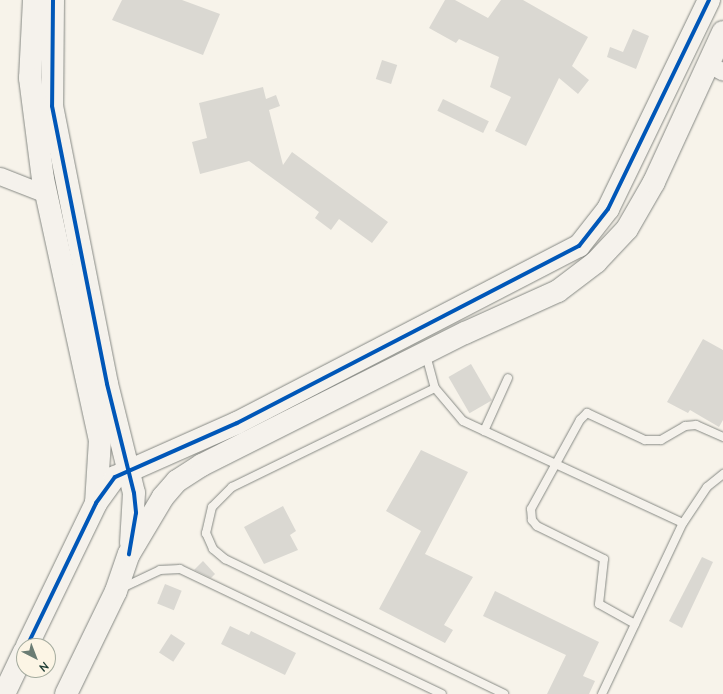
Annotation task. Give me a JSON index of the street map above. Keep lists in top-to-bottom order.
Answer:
{
  "north": "bottom right"
}
